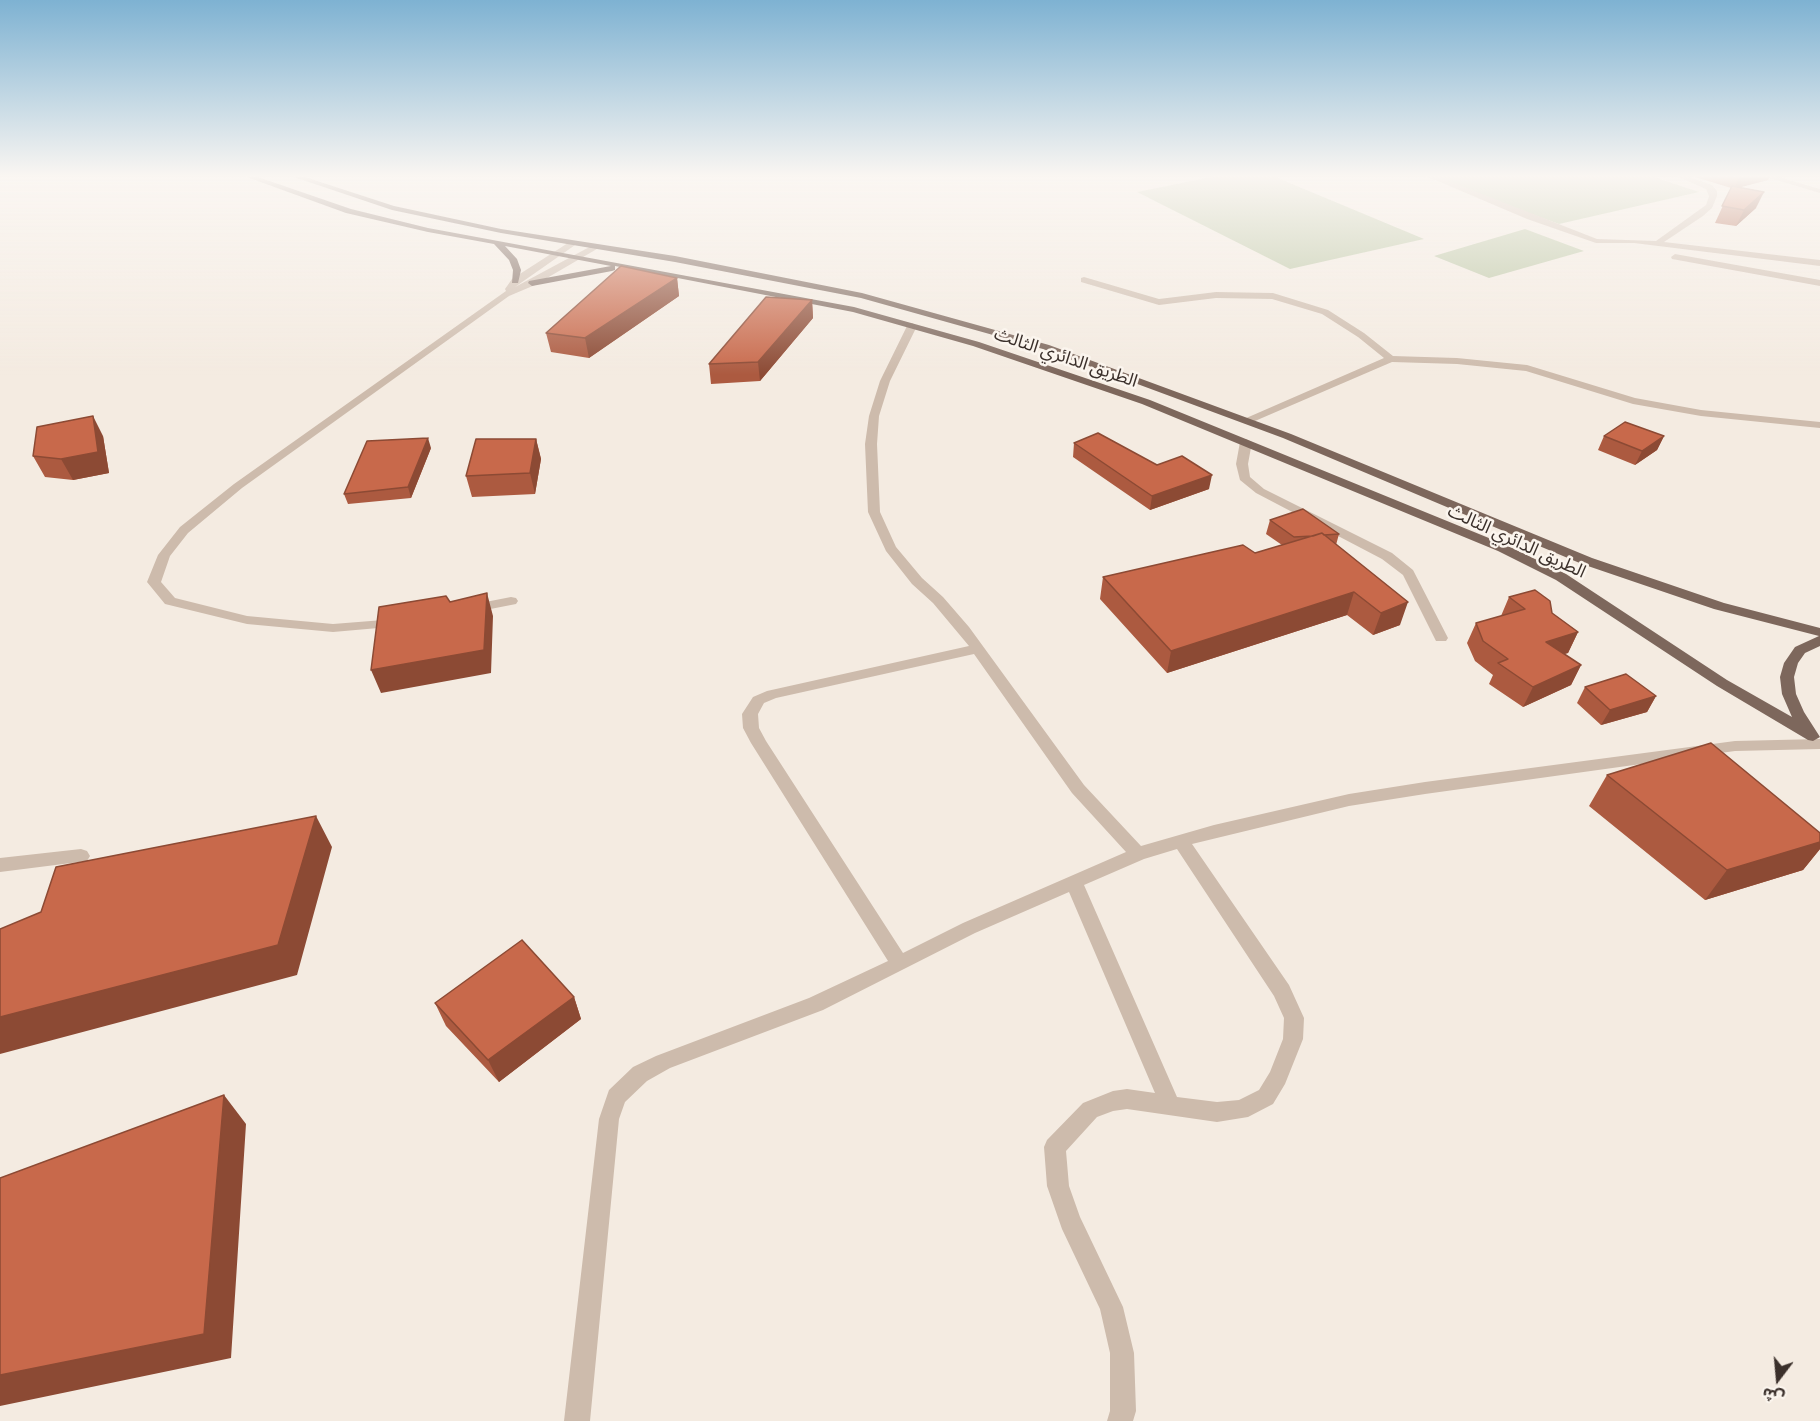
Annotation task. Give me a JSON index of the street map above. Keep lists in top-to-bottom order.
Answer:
{
  "streets": {
    "main road": ["الطريق الدائري الثالث"]
  },
  "north": "bottom"
}
